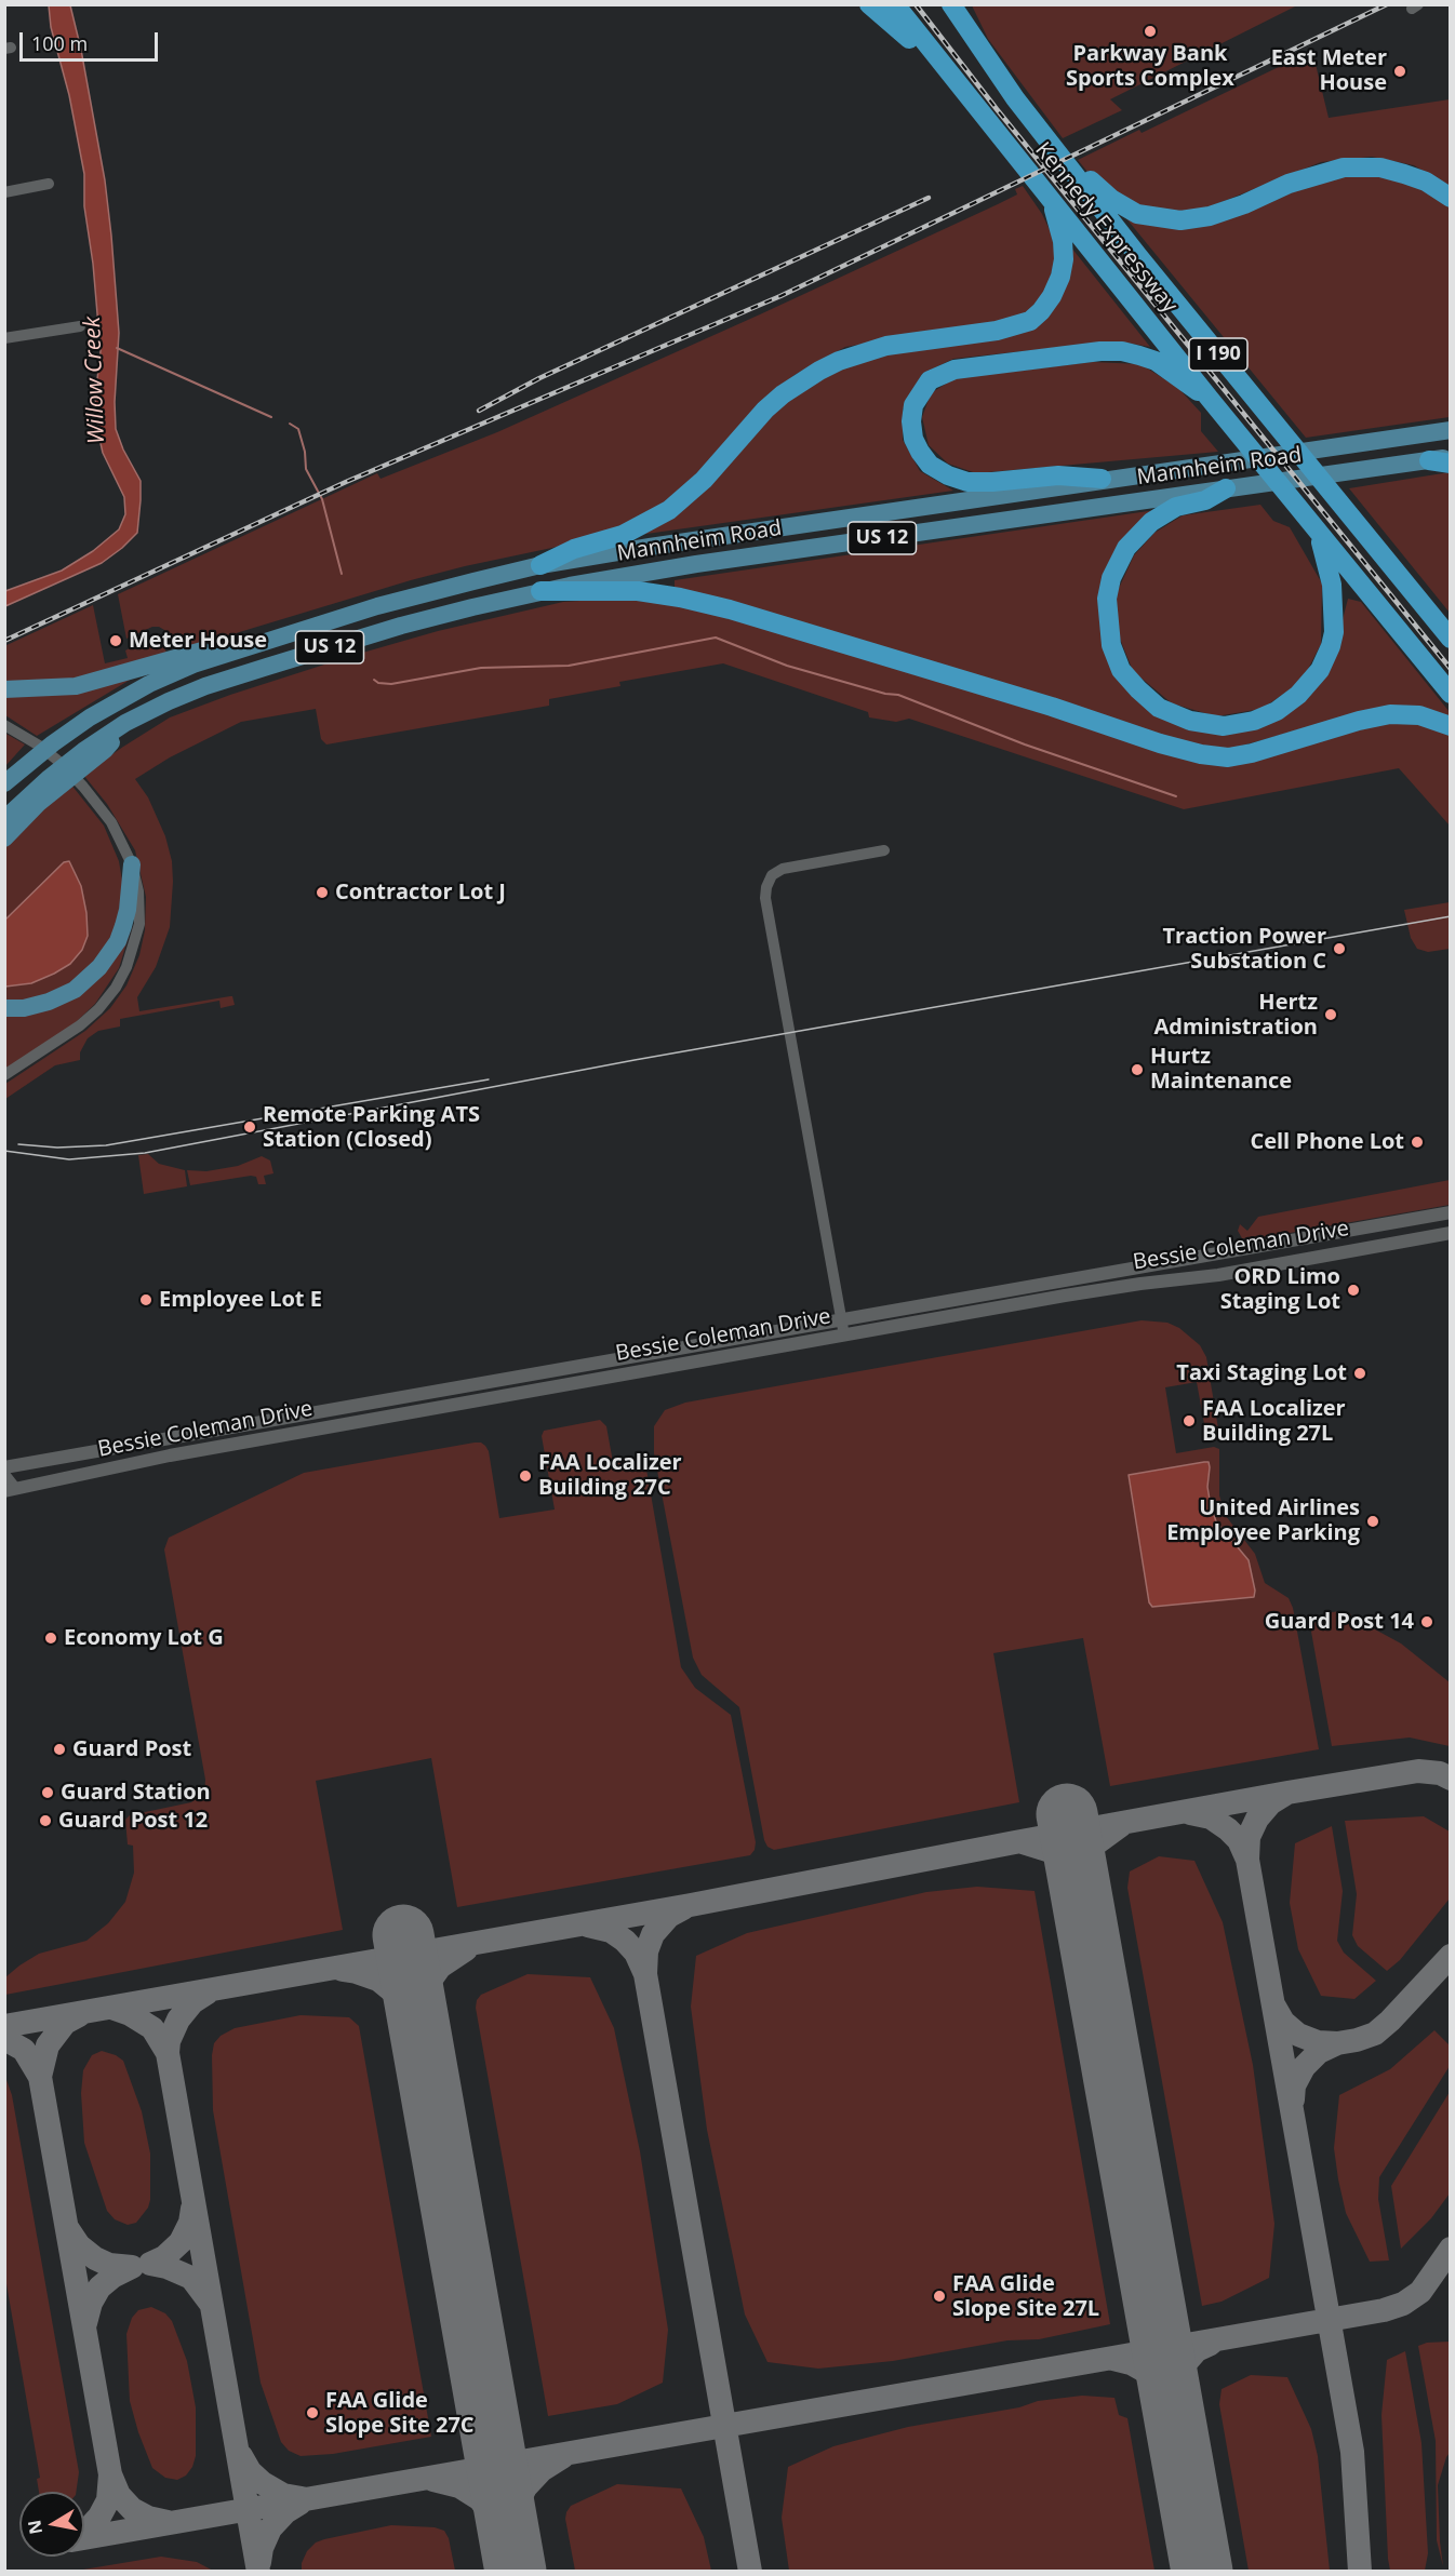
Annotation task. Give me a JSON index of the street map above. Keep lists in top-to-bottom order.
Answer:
{
  "streets": {
    "highway": ["Kennedy Expressway", "I 190"],
    "main road": ["Mannheim Road", "US 12"],
    "street": ["Bessie Coleman Drive"]
  },
  "water": ["Willow Creek"],
  "places": [
    "Parkway Bank Sports Complex",
    "East Meter House",
    "Meter House",
    "Contractor Lot J",
    "Traction Power Substation C",
    "Hertz Administration",
    "Hurtz Maintenance",
    "Remote Parking ATS Station (Closed)",
    "Cell Phone Lot",
    "ORD Limo Staging Lot",
    "Employee Lot E",
    "Taxi Staging Lot",
    "FAA Localizer Building 27L",
    "FAA Localizer Building 27C",
    "United Airlines Employee Parking",
    "Guard Post 14",
    "Economy Lot G",
    "Guard Post",
    "Guard Station",
    "Guard Post 12",
    "FAA Glide Slope Site 27L",
    "FAA Glide Slope Site 27C"
  ],
  "scale_bar": "100 m",
  "north": "left"
}
